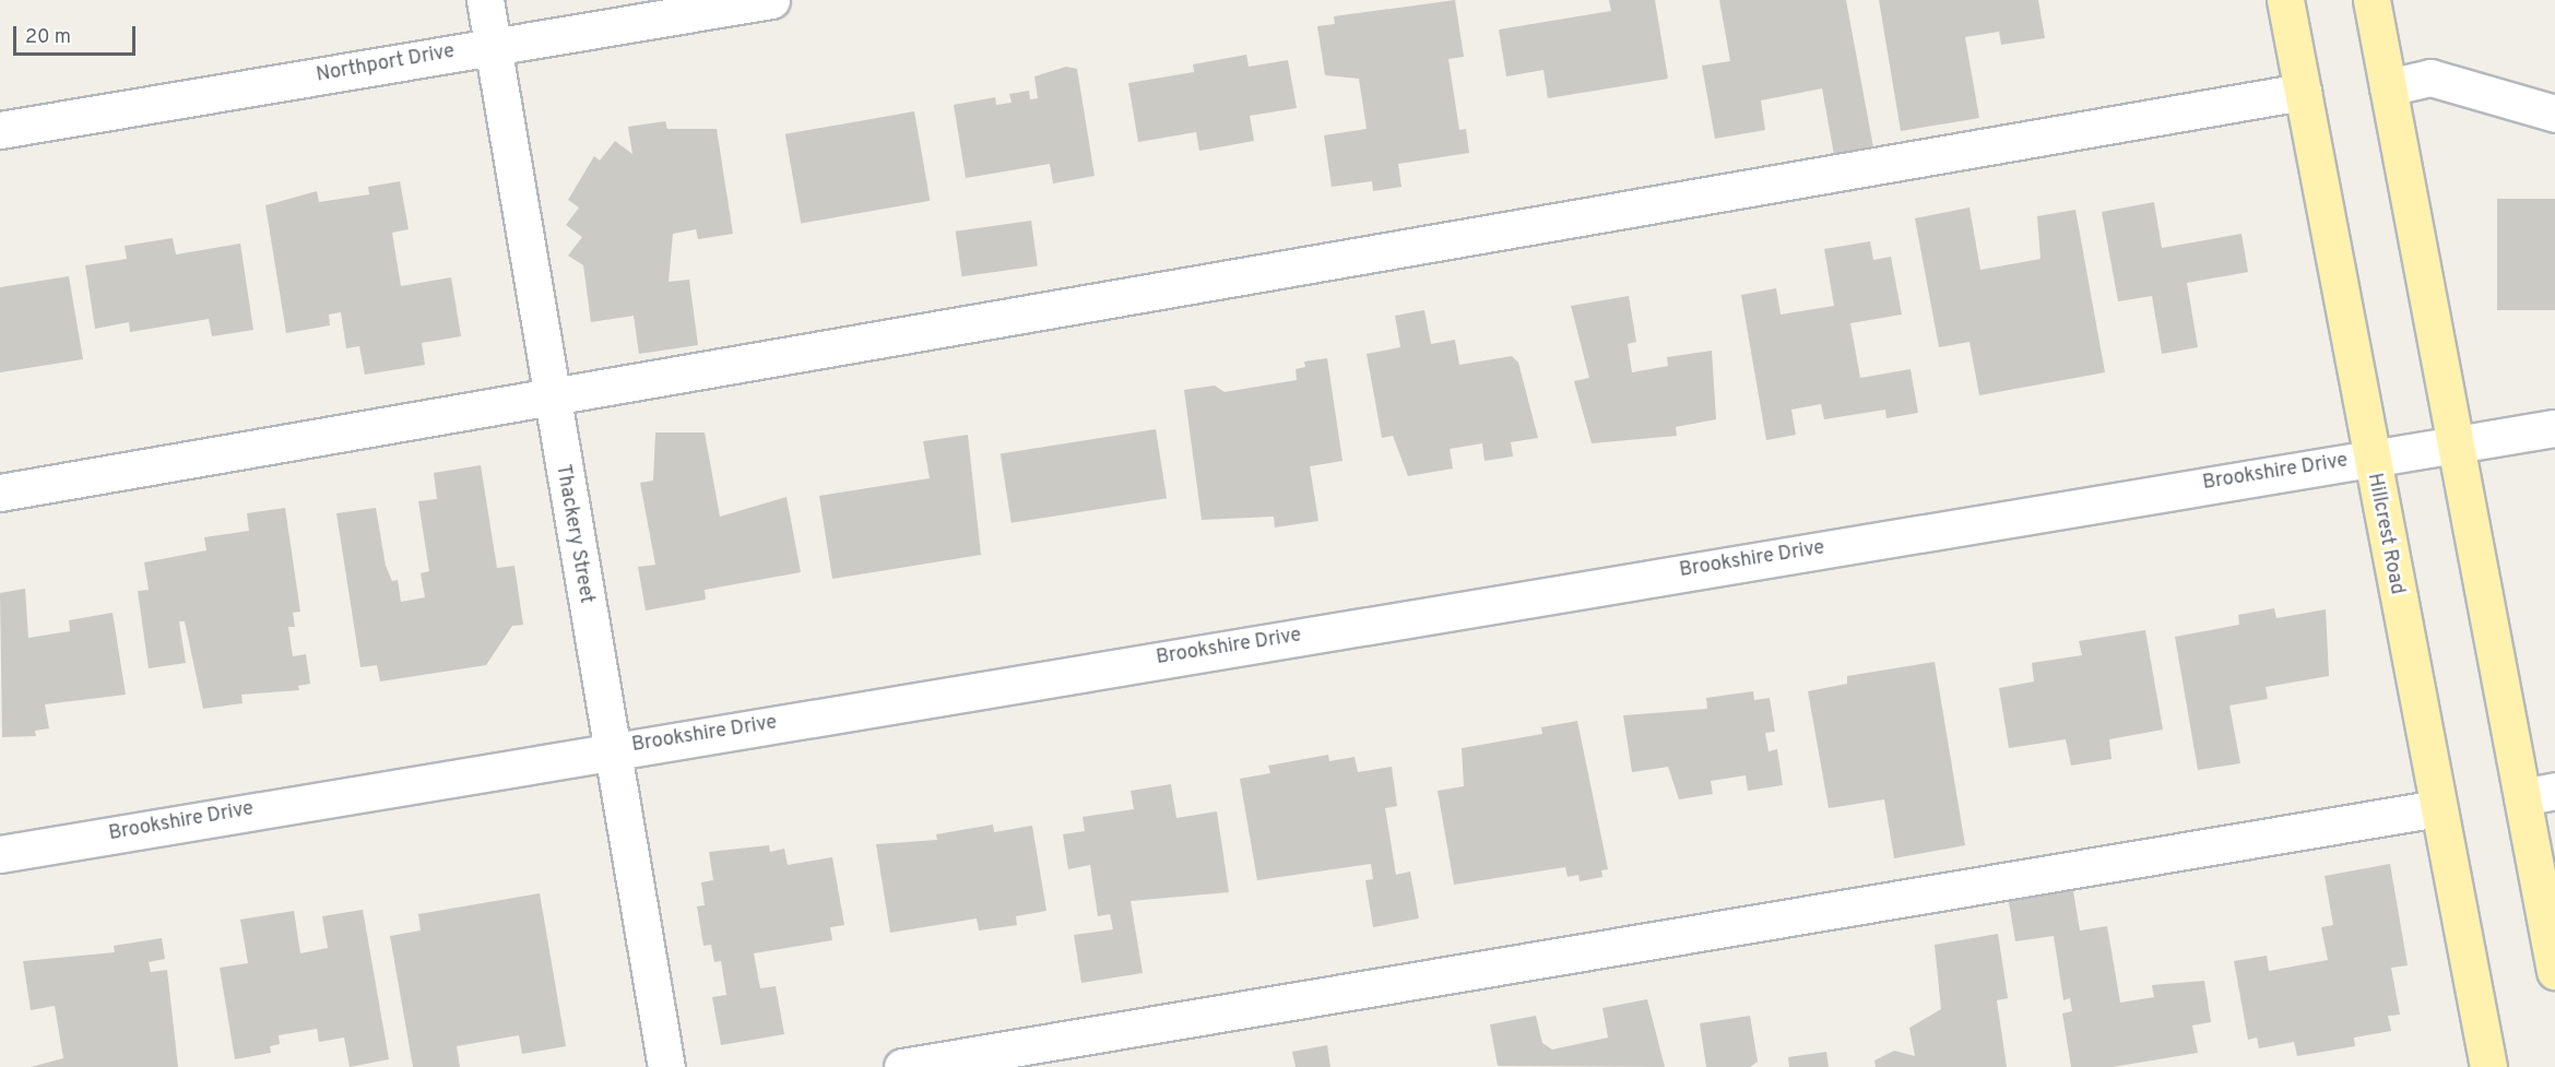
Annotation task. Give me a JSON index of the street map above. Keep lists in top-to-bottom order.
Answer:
{
  "streets": {
    "main road": ["Hillcrest Road"],
    "street": ["Northport Drive", "Brookshire Drive", "Thackery Street"]
  },
  "crossings": [
    ["Northport Drive", "Thackery Street"],
    ["Brookshire Drive", "Thackery Street"],
    ["Brookshire Drive", "Hillcrest Road"]
  ],
  "scale_bar": "20 m"
}
